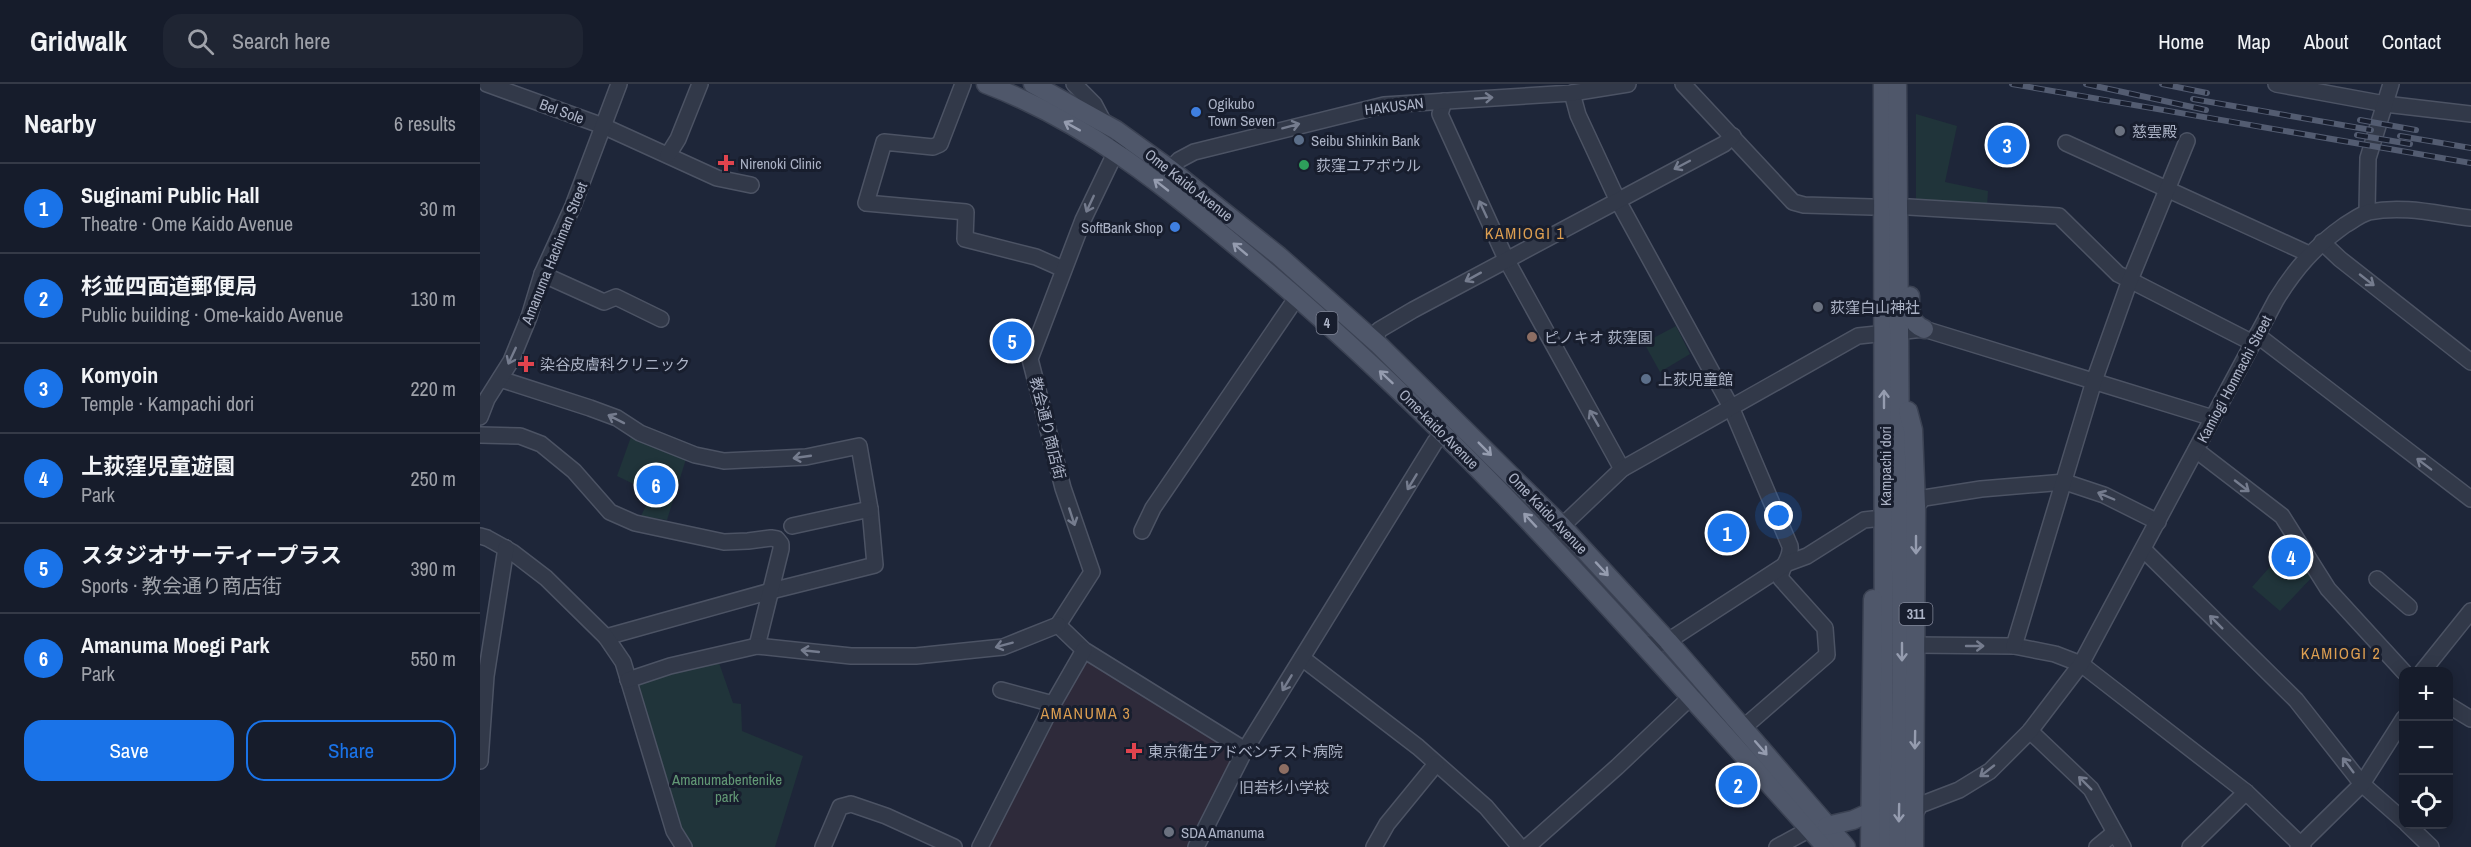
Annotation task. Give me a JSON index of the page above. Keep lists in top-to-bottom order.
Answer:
{
  "streets": {
    "main road": [
      "Ome Kaido Avenue",
      "4",
      "Ome-kaido Avenue",
      "Kampachi dori",
      "311"
    ],
    "street": [
      "HAKUSAN",
      "Bel Sole",
      "Amanuma Hachiman Street",
      "Kamiogi Honmachi Street",
      "教会通り商店街"
    ]
  },
  "crossings": [
    ["HAKUSAN", "Ome Kaido Avenue"],
    ["Bel Sole", "Amanuma Hachiman Street"],
    ["Ome Kaido Avenue", "4"],
    ["Ome Kaido Avenue", "Ome-kaido Avenue"],
    ["Kamiogi Honmachi Street", "311"],
    ["教会通り商店街", "Ome-kaido Avenue"],
    ["Kampachi dori", "311"]
  ],
  "one_way": [
    "HAKUSAN",
    "Ome Kaido Avenue",
    "教会通り商店街",
    "Ome-kaido Avenue"
  ],
  "districts": ["KAMIOGI 1", "KAMIOGI 2", "AMANUMA 3"],
  "parks": ["Amanumabentenike park"],
  "places": {
    "other": [
      "Ogikubo Town Seven",
      "慈雲殿",
      "Seibu Shinkin Bank",
      "荻窪ユアボウル",
      "SoftBank Shop",
      "荻窪白山神社",
      "ピノキオ 荻窪園",
      "上荻児童館",
      "旧若杉小学校",
      "SDA Amanuma"
    ],
    "health": ["Nirenoki Clinic", "染谷皮膚科クリニック", "東京衛生アドベンチスト病院"]
  },
  "page": {
    "header": "Gridwalk",
    "search": "Search here",
    "nav": [
      "Home",
      "Map",
      "About",
      "Contact"
    ],
    "heading": ["Nearby", "6 results"],
    "pins": [
      "3",
      "5",
      "6",
      "1",
      "4",
      "2"
    ],
    "list": [
      {
        "mark": "1",
        "name": "Suginami Public Hall",
        "note": "Theatre · Ome Kaido Avenue",
        "value": "30 m"
      },
      {
        "mark": "2",
        "name": "杉並四面道郵便局",
        "note": "Public building · Ome-kaido Avenue",
        "value": "130 m"
      },
      {
        "mark": "3",
        "name": "Komyoin",
        "note": "Temple · Kampachi dori",
        "value": "220 m"
      },
      {
        "mark": "4",
        "name": "上荻窪児童遊園",
        "note": "Park",
        "value": "250 m"
      },
      {
        "mark": "5",
        "name": "スタジオサーティープラス",
        "note": "Sports · 教会通り商店街",
        "value": "390 m"
      },
      {
        "mark": "6",
        "name": "Amanuma Moegi Park",
        "note": "Park",
        "value": "550 m"
      }
    ],
    "map_buttons": ["+", "−"],
    "buttons": ["Save", "Share"]
  }
}
